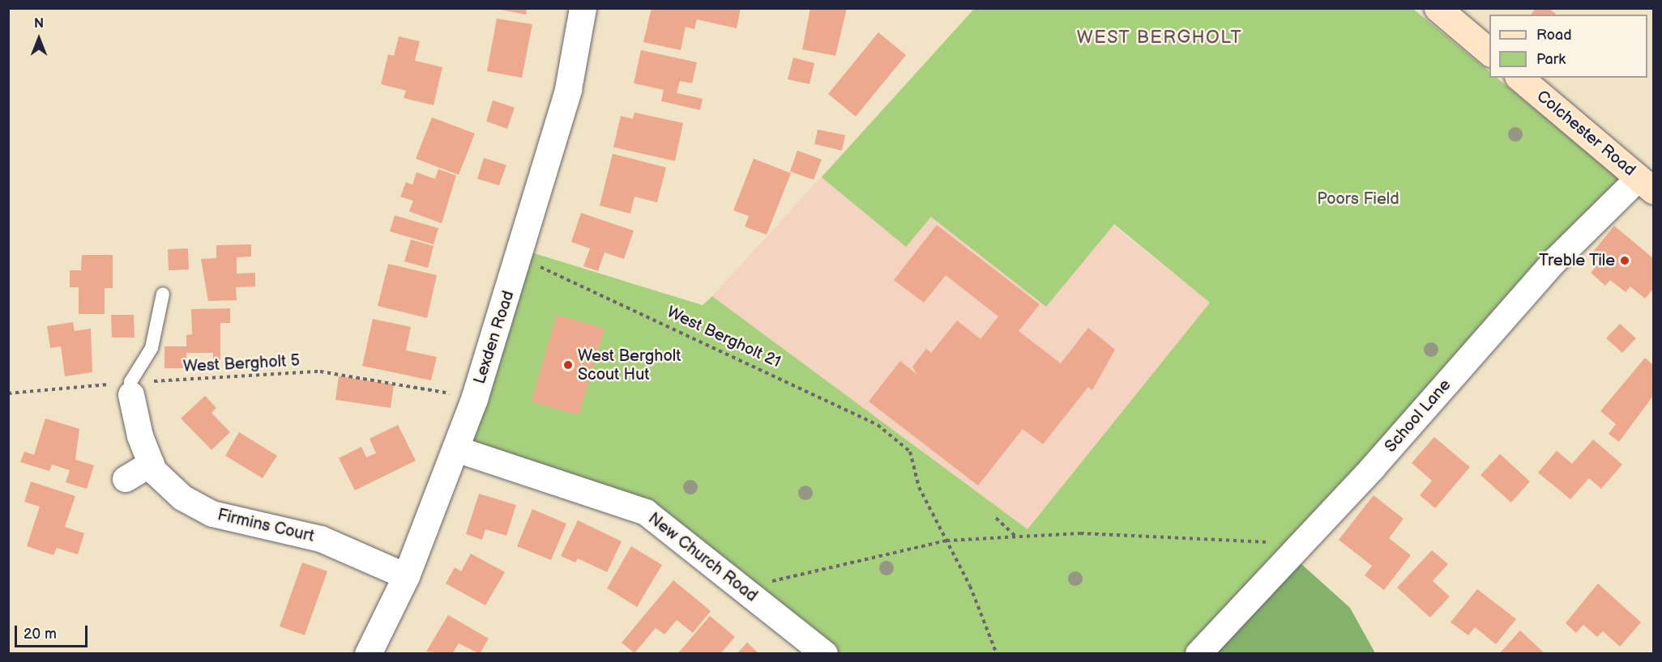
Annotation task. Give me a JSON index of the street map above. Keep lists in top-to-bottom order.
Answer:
{
  "streets": {
    "main road": ["Colchester Road"],
    "street": [
      "Lexden Road",
      "School Lane",
      "Firmins Court",
      "New Church Road"
    ],
    "path": ["West Bergholt 21", "West Bergholt 5"]
  },
  "crossings": [
    ["Colchester Road", "School Lane"],
    ["Lexden Road", "West Bergholt 21"],
    ["Lexden Road", "West Bergholt 5"],
    ["Lexden Road", "Firmins Court"],
    ["Lexden Road", "New Church Road"],
    ["West Bergholt 5", "Firmins Court"]
  ],
  "districts": ["WEST BERGHOLT"],
  "parks": ["Poors Field"],
  "places": ["Treble Tile", "West Bergholt Scout Hut"],
  "legend": ["Road", "Park"],
  "scale_bar": "20 m",
  "north": "top"
}
